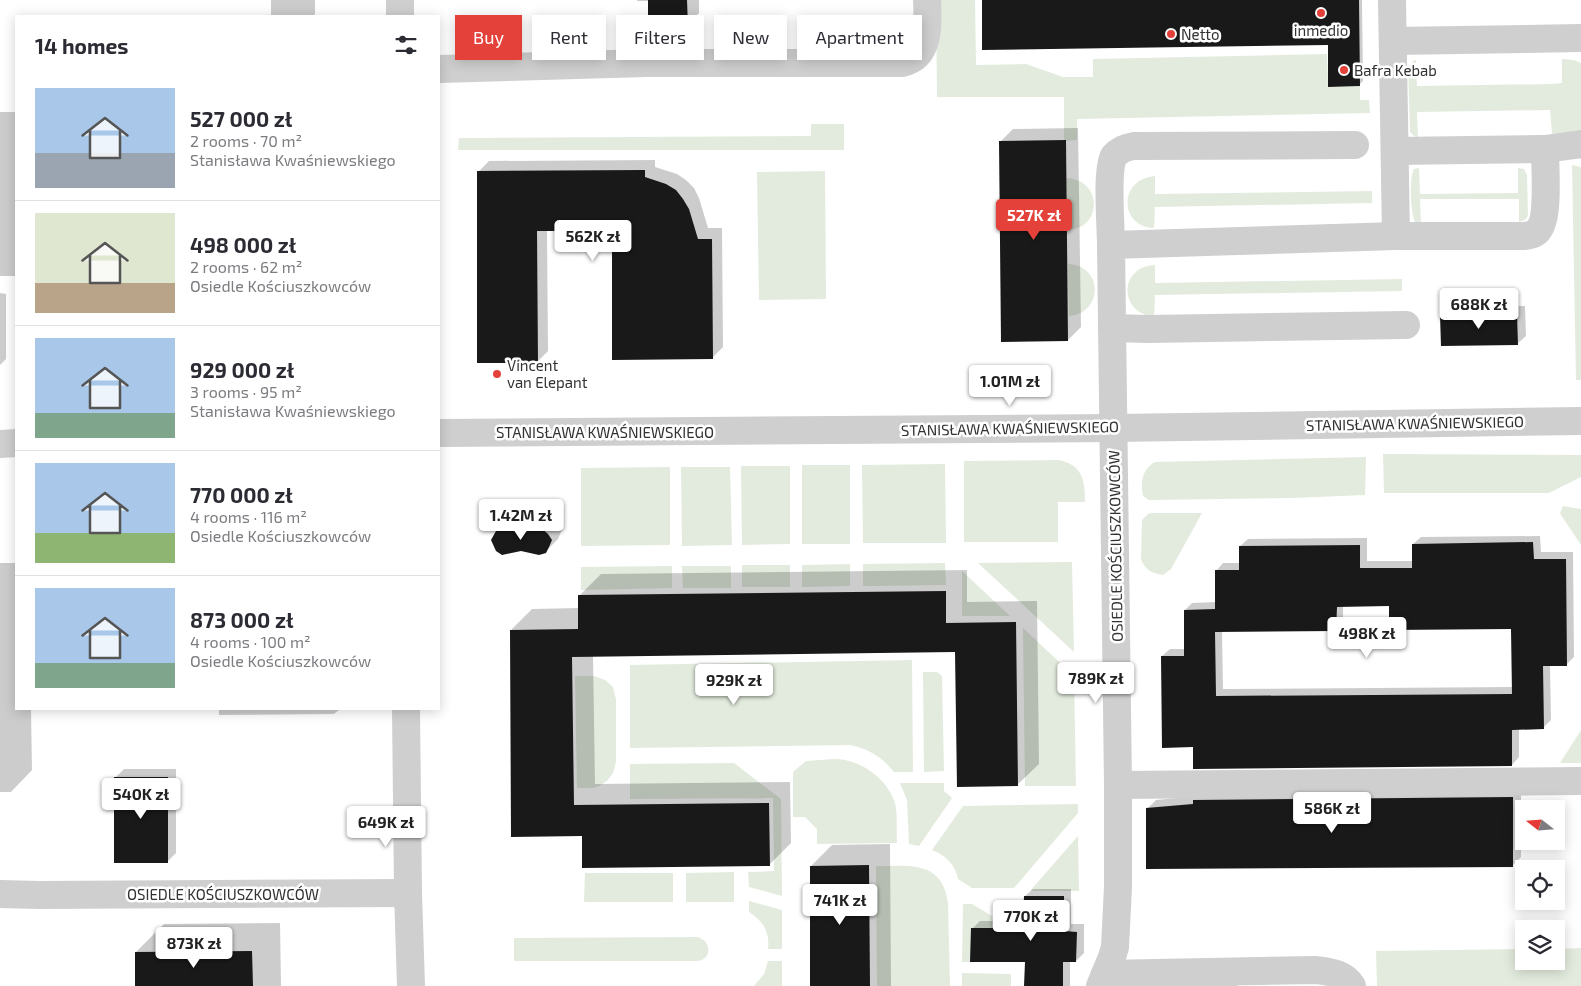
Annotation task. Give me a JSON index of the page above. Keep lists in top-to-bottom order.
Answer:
{
  "streets": {
    "street": ["STANISŁAWA KWAŚNIEWSKIEGO", "OSIEDLE KOŚCIUSZKOWCÓW"]
  },
  "crossings": [
    ["STANISŁAWA KWAŚNIEWSKIEGO", "OSIEDLE KOŚCIUSZKOWCÓW"]
  ],
  "places": [
    "inmedio",
    "Netto",
    "Bafra Kebab",
    "Vincent van Elepant"
  ],
  "north": "left",
  "page": {
    "chip": [
      "Buy",
      "Rent",
      "Filters",
      "New",
      "Apartment"
    ],
    "heading": "14 homes",
    "list": [
      {
        "name": "527 000 zł",
        "note": "2 rooms · 70 m² · Stanisława Kwaśniewskiego"
      },
      {
        "name": "498 000 zł",
        "note": "2 rooms · 62 m² · Osiedle Kościuszkowców"
      },
      {
        "name": "929 000 zł",
        "note": "3 rooms · 95 m² · Stanisława Kwaśniewskiego"
      },
      {
        "name": "770 000 zł",
        "note": "4 rooms · 116 m² · Osiedle Kościuszkowców"
      },
      {
        "name": "873 000 zł",
        "note": "4 rooms · 100 m² · Osiedle Kościuszkowców"
      }
    ],
    "price": [
      "527K zł",
      "562K zł",
      "688K zł",
      "1.01M zł",
      "1.42M zł",
      "498K zł",
      "789K zł",
      "929K zł",
      "540K zł",
      "586K zł",
      "649K zł",
      "741K zł",
      "770K zł",
      "873K zł"
    ]
  }
}
